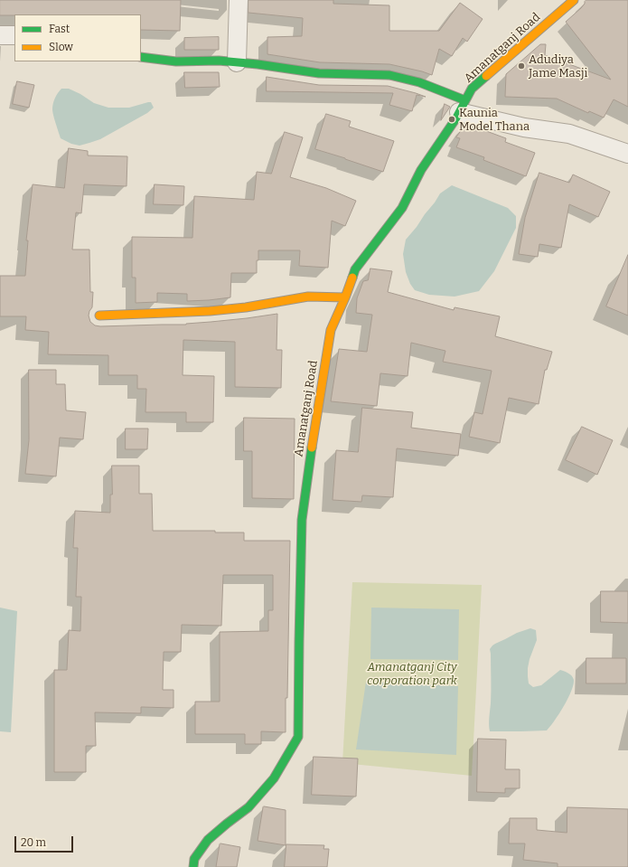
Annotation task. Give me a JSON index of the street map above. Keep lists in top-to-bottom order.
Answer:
{
  "streets": {
    "main road": ["Amanatganj Road"]
  },
  "parks": ["Amanatganj City corporation park"],
  "places": ["Adudiya Jame Masji", "Kaunia Model Thana"],
  "legend": ["Fast", "Slow"],
  "scale_bar": "20 m"
}
